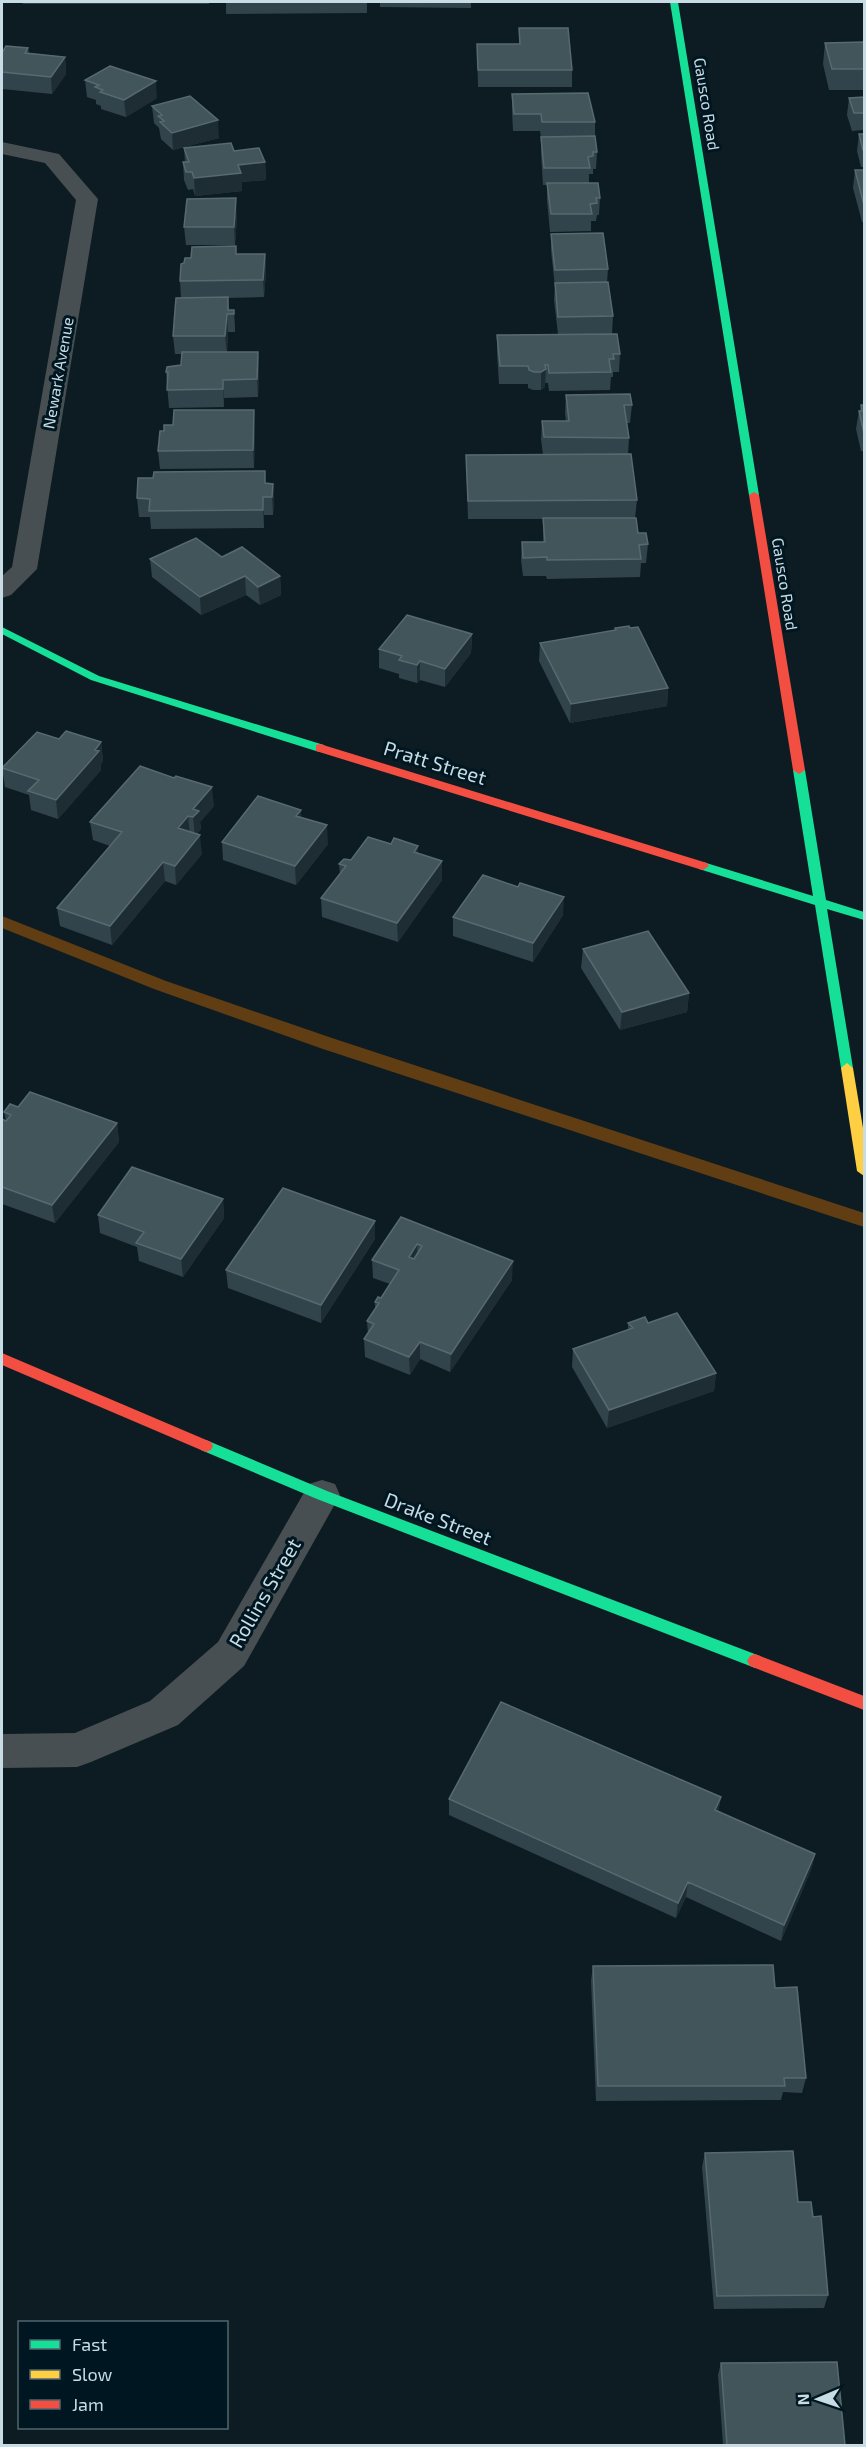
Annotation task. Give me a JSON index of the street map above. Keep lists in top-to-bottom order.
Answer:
{
  "streets": {
    "street": [
      "Gausco Road",
      "Newark Avenue",
      "Pratt Street",
      "Drake Street",
      "Rollins Street"
    ]
  },
  "crossings": [
    ["Gausco Road", "Pratt Street"],
    ["Drake Street", "Rollins Street"]
  ],
  "legend": ["Fast", "Slow", "Jam"],
  "north": "left"
}
